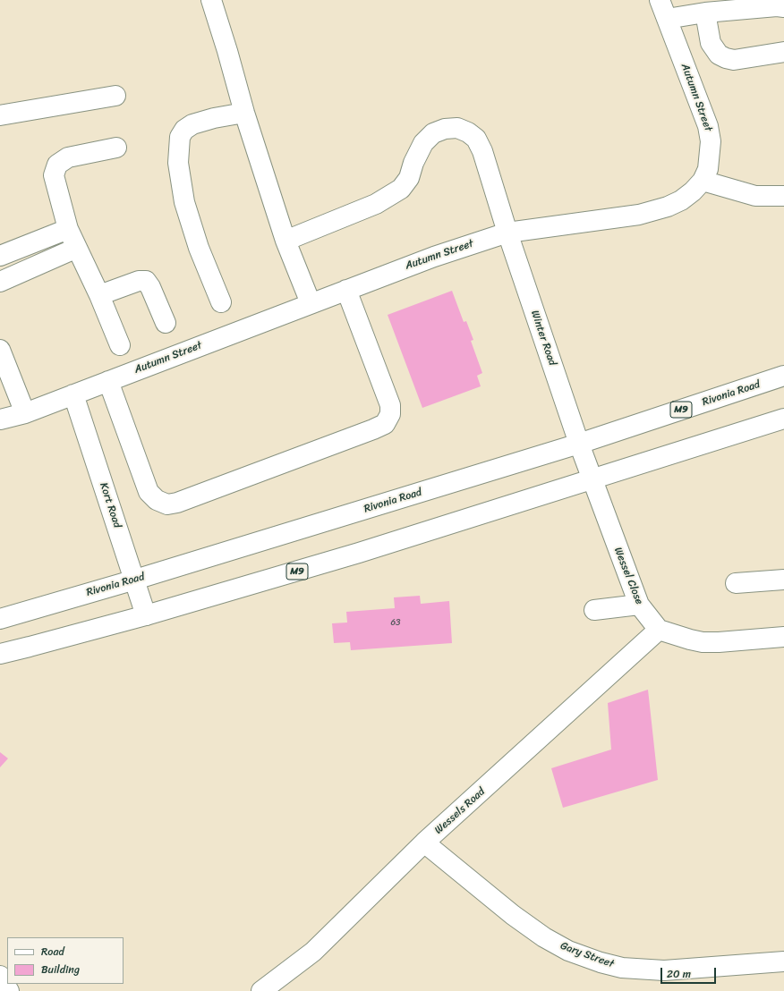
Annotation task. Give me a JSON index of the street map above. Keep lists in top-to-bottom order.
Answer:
{
  "streets": {
    "street": [
      "Autumn Street",
      "Winter Road",
      "Rivonia Road",
      "M9",
      "Kort Road",
      "Wessel Close",
      "Wessels Road",
      "Gary Street"
    ]
  },
  "crossings": [
    ["Autumn Street", "Winter Road"],
    ["Autumn Street", "Kort Road"],
    ["Winter Road", "Rivonia Road"],
    ["Winter Road", "M9"],
    ["Winter Road", "Wessel Close"],
    ["Rivonia Road", "Kort Road"],
    ["M9", "Kort Road"],
    ["M9", "Wessel Close"],
    ["Wessel Close", "Wessels Road"],
    ["Wessels Road", "Gary Street"]
  ],
  "house_numbers": ["63"],
  "legend": ["Road", "Building"],
  "scale_bar": "20 m"
}
